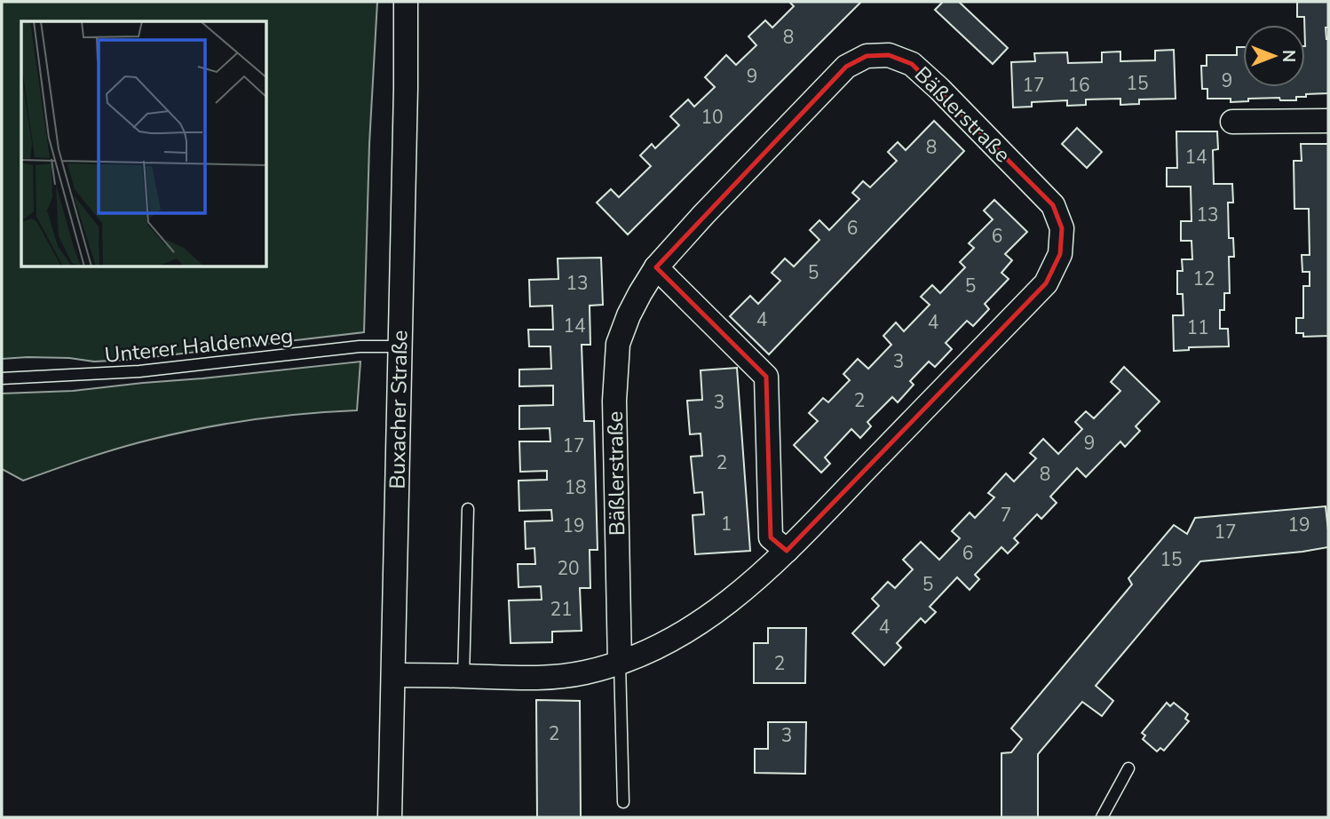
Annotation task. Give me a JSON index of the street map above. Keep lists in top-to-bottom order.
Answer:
{
  "streets": {
    "street": ["Bäßlerstraße", "Buxacher Straße"],
    "lane": ["Unterer Haldenweg"]
  },
  "crossings": [
    ["Bäßlerstraße", "Buxacher Straße"],
    ["Unterer Haldenweg", "Buxacher Straße"]
  ],
  "house_numbers": [
    "8",
    "9",
    "9",
    "15",
    "17",
    "16",
    "10",
    "8",
    "14",
    "13",
    "6",
    "6",
    "5",
    "12",
    "13",
    "5",
    "4",
    "4",
    "14",
    "11",
    "3",
    "2",
    "3",
    "9",
    "17",
    "2",
    "8",
    "18",
    "7",
    "1",
    "19",
    "19",
    "17",
    "6",
    "15",
    "20",
    "5",
    "21",
    "4",
    "2",
    "2",
    "3"
  ],
  "north": "right"
}
